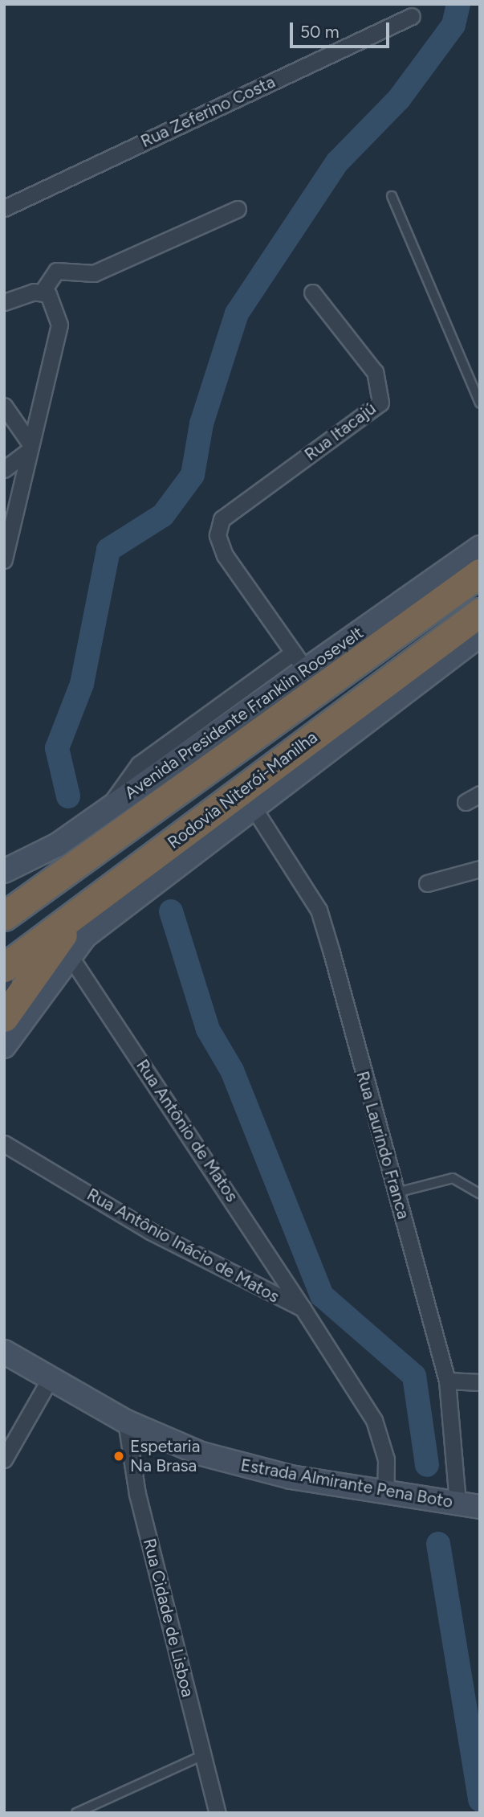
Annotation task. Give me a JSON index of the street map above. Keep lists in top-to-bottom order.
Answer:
{
  "streets": {
    "highway": ["Rodovia Niterói-Manilha"],
    "street": [
      "Rua Zeferino Costa",
      "Rua Itacajú",
      "Avenida Presidente Franklin Roosevelt",
      "Rua Antônio de Matos",
      "Rua Laurindo Franca",
      "Rua Antônio Inácio de Matos",
      "Estrada Almirante Pena Boto",
      "Rua Cidade de Lisboa"
    ]
  },
  "crossings": [
    ["Rua Itacajú", "Avenida Presidente Franklin Roosevelt"],
    ["Rua Antônio de Matos", "Rua Antônio Inácio de Matos"],
    ["Rua Laurindo Franca", "Estrada Almirante Pena Boto"],
    ["Estrada Almirante Pena Boto", "Rua Cidade de Lisboa"]
  ],
  "places": ["Espetaria Na Brasa"],
  "scale_bar": "50 m"
}
